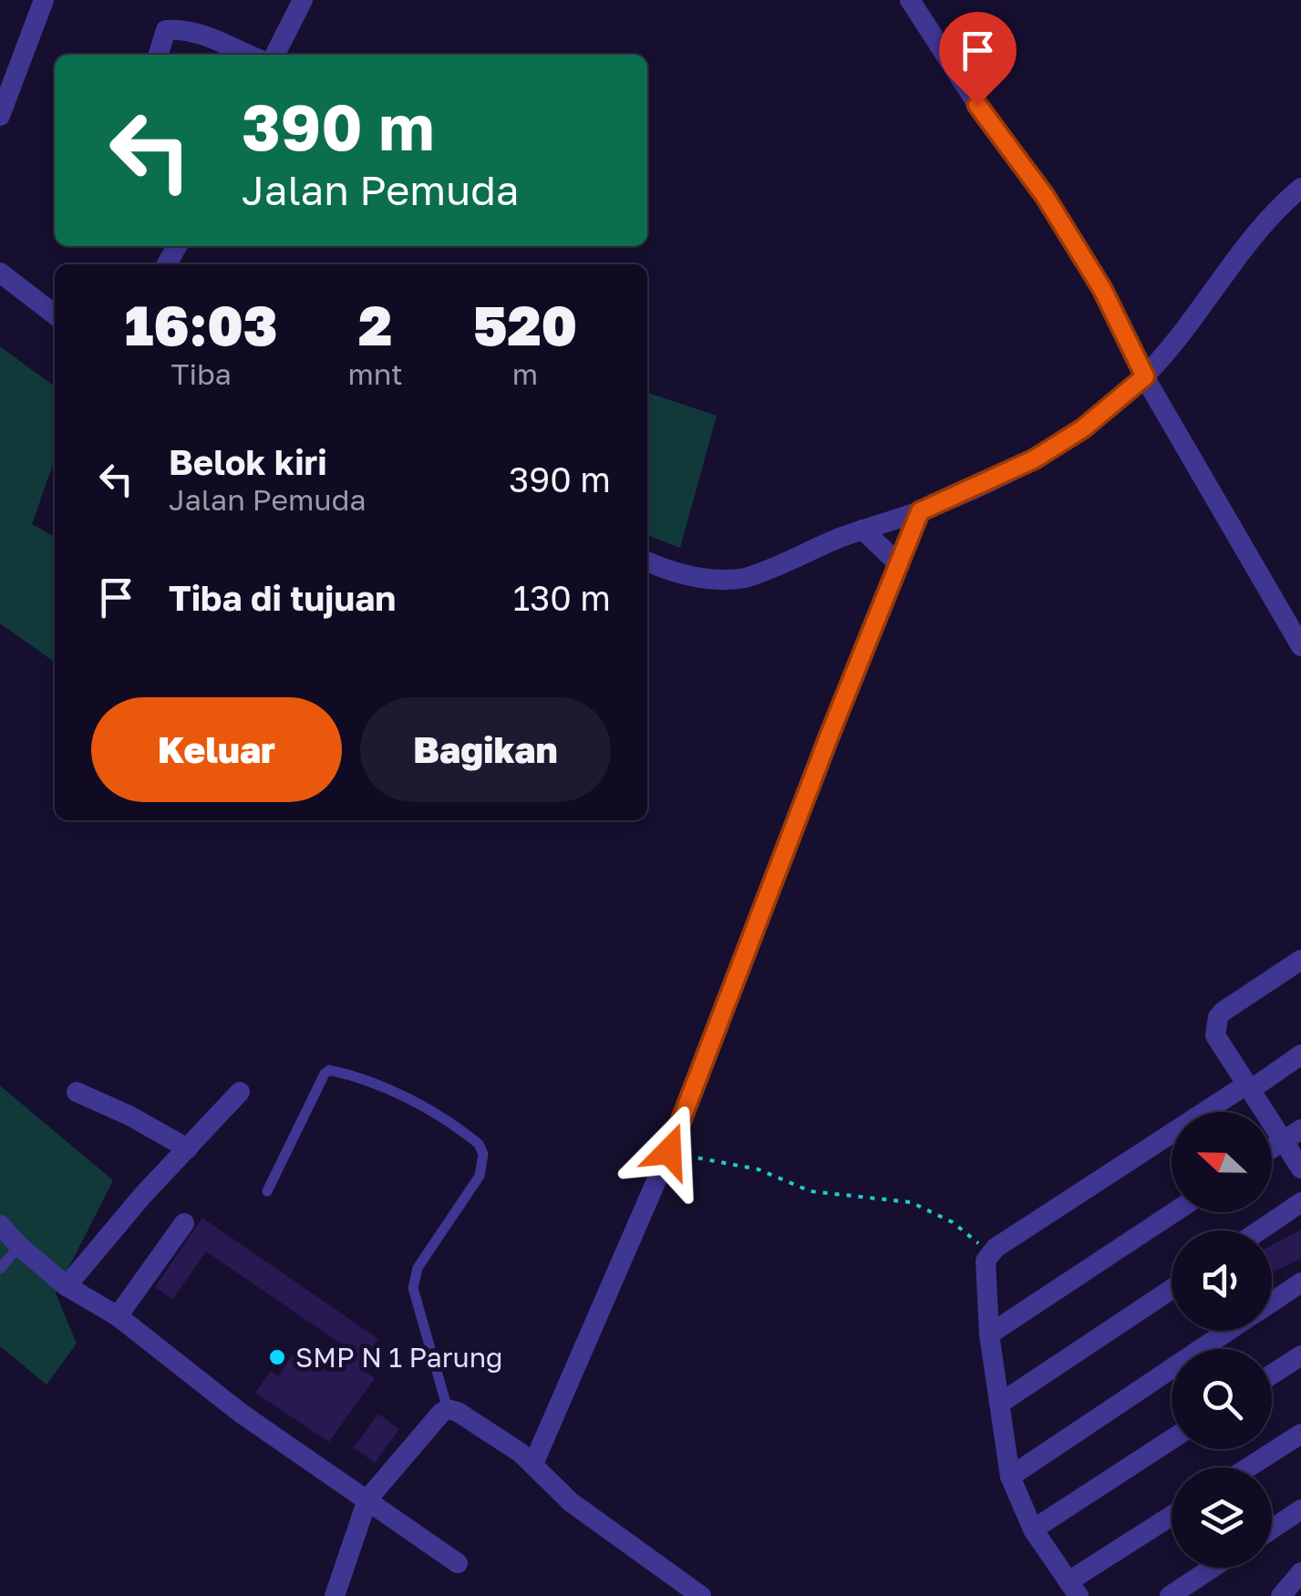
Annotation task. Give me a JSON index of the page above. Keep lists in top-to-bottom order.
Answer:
{
  "places": ["SMP N 1 Parung"],
  "north": "left",
  "page": {
    "turn": ["390 m", "Jalan Pemuda"],
    "eta": [
      "16:03",
      "Tiba",
      "2",
      "mnt",
      "520",
      "m"
    ],
    "list": [
      {
        "name": "Belok kiri",
        "note": "Jalan Pemuda",
        "value": "390 m"
      },
      {
        "name": "Tiba di tujuan",
        "value": "130 m"
      }
    ],
    "buttons": ["Keluar", "Bagikan"]
  }
}
